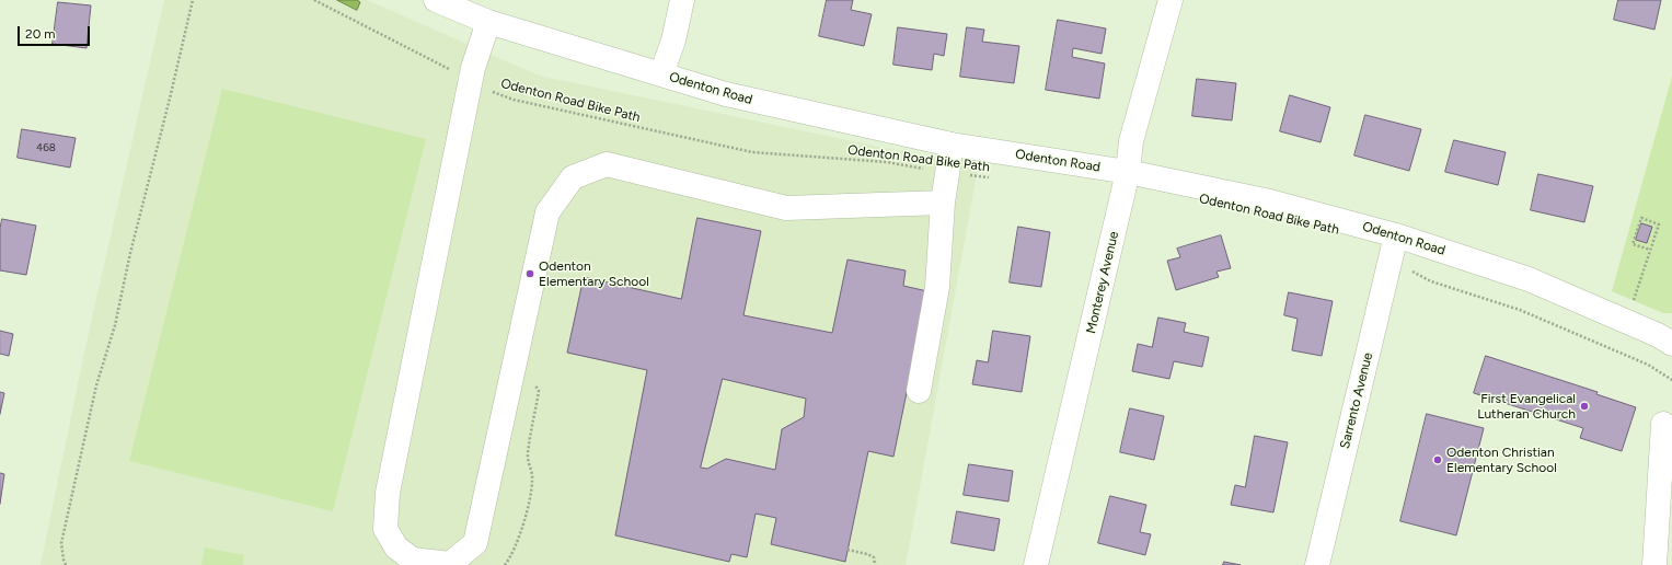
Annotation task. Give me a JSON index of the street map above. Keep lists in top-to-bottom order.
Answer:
{
  "streets": {
    "street": ["Odenton Road", "Monterey Avenue", "Sarrento Avenue"],
    "path": ["Odenton Road Bike Path"]
  },
  "crossings": [
    ["Odenton Road", "Monterey Avenue"],
    ["Odenton Road", "Sarrento Avenue"]
  ],
  "places": ["Odenton Elementary School", "First Evangelical Lutheran Church", "Odenton Christian Elementary School"],
  "house_numbers": ["468"],
  "scale_bar": "20 m"
}
